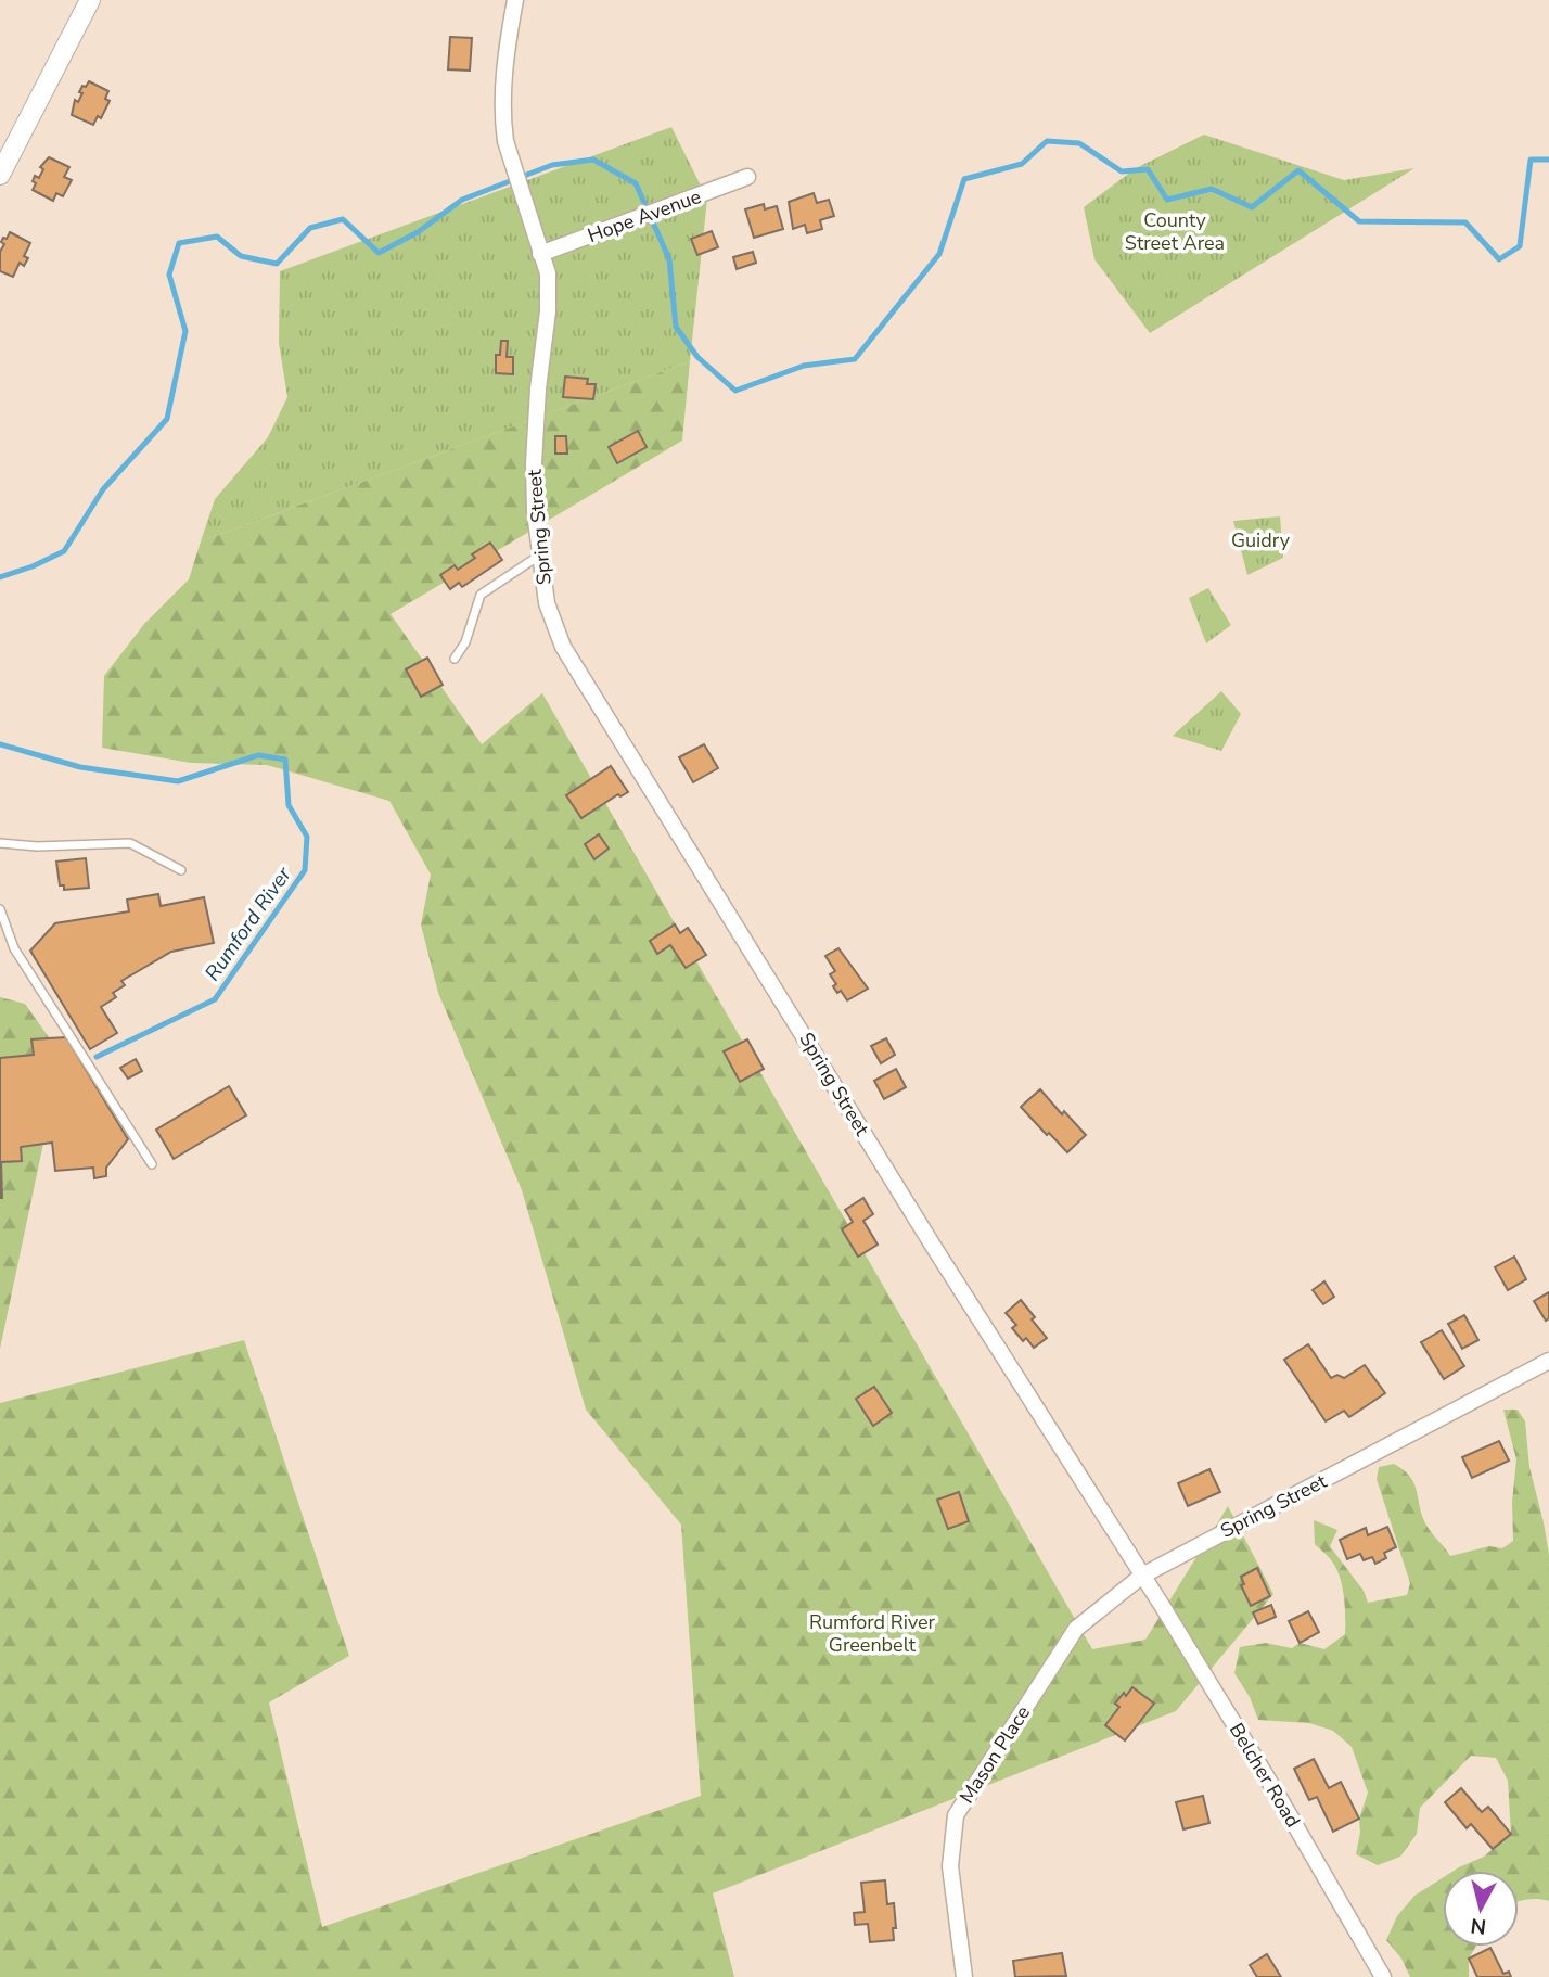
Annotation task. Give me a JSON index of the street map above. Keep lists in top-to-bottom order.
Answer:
{
  "streets": {
    "street": [
      "Hope Avenue",
      "Spring Street",
      "Mason Place",
      "Belcher Road"
    ]
  },
  "crossings": [
    ["Hope Avenue", "Spring Street"],
    ["Spring Street", "Mason Place"],
    ["Spring Street", "Belcher Road"],
    ["Mason Place", "Belcher Road"]
  ],
  "water": ["Rumford River"],
  "parks": ["County Street Area", "Guidry", "Rumford River Greenbelt"],
  "north": "bottom"
}
